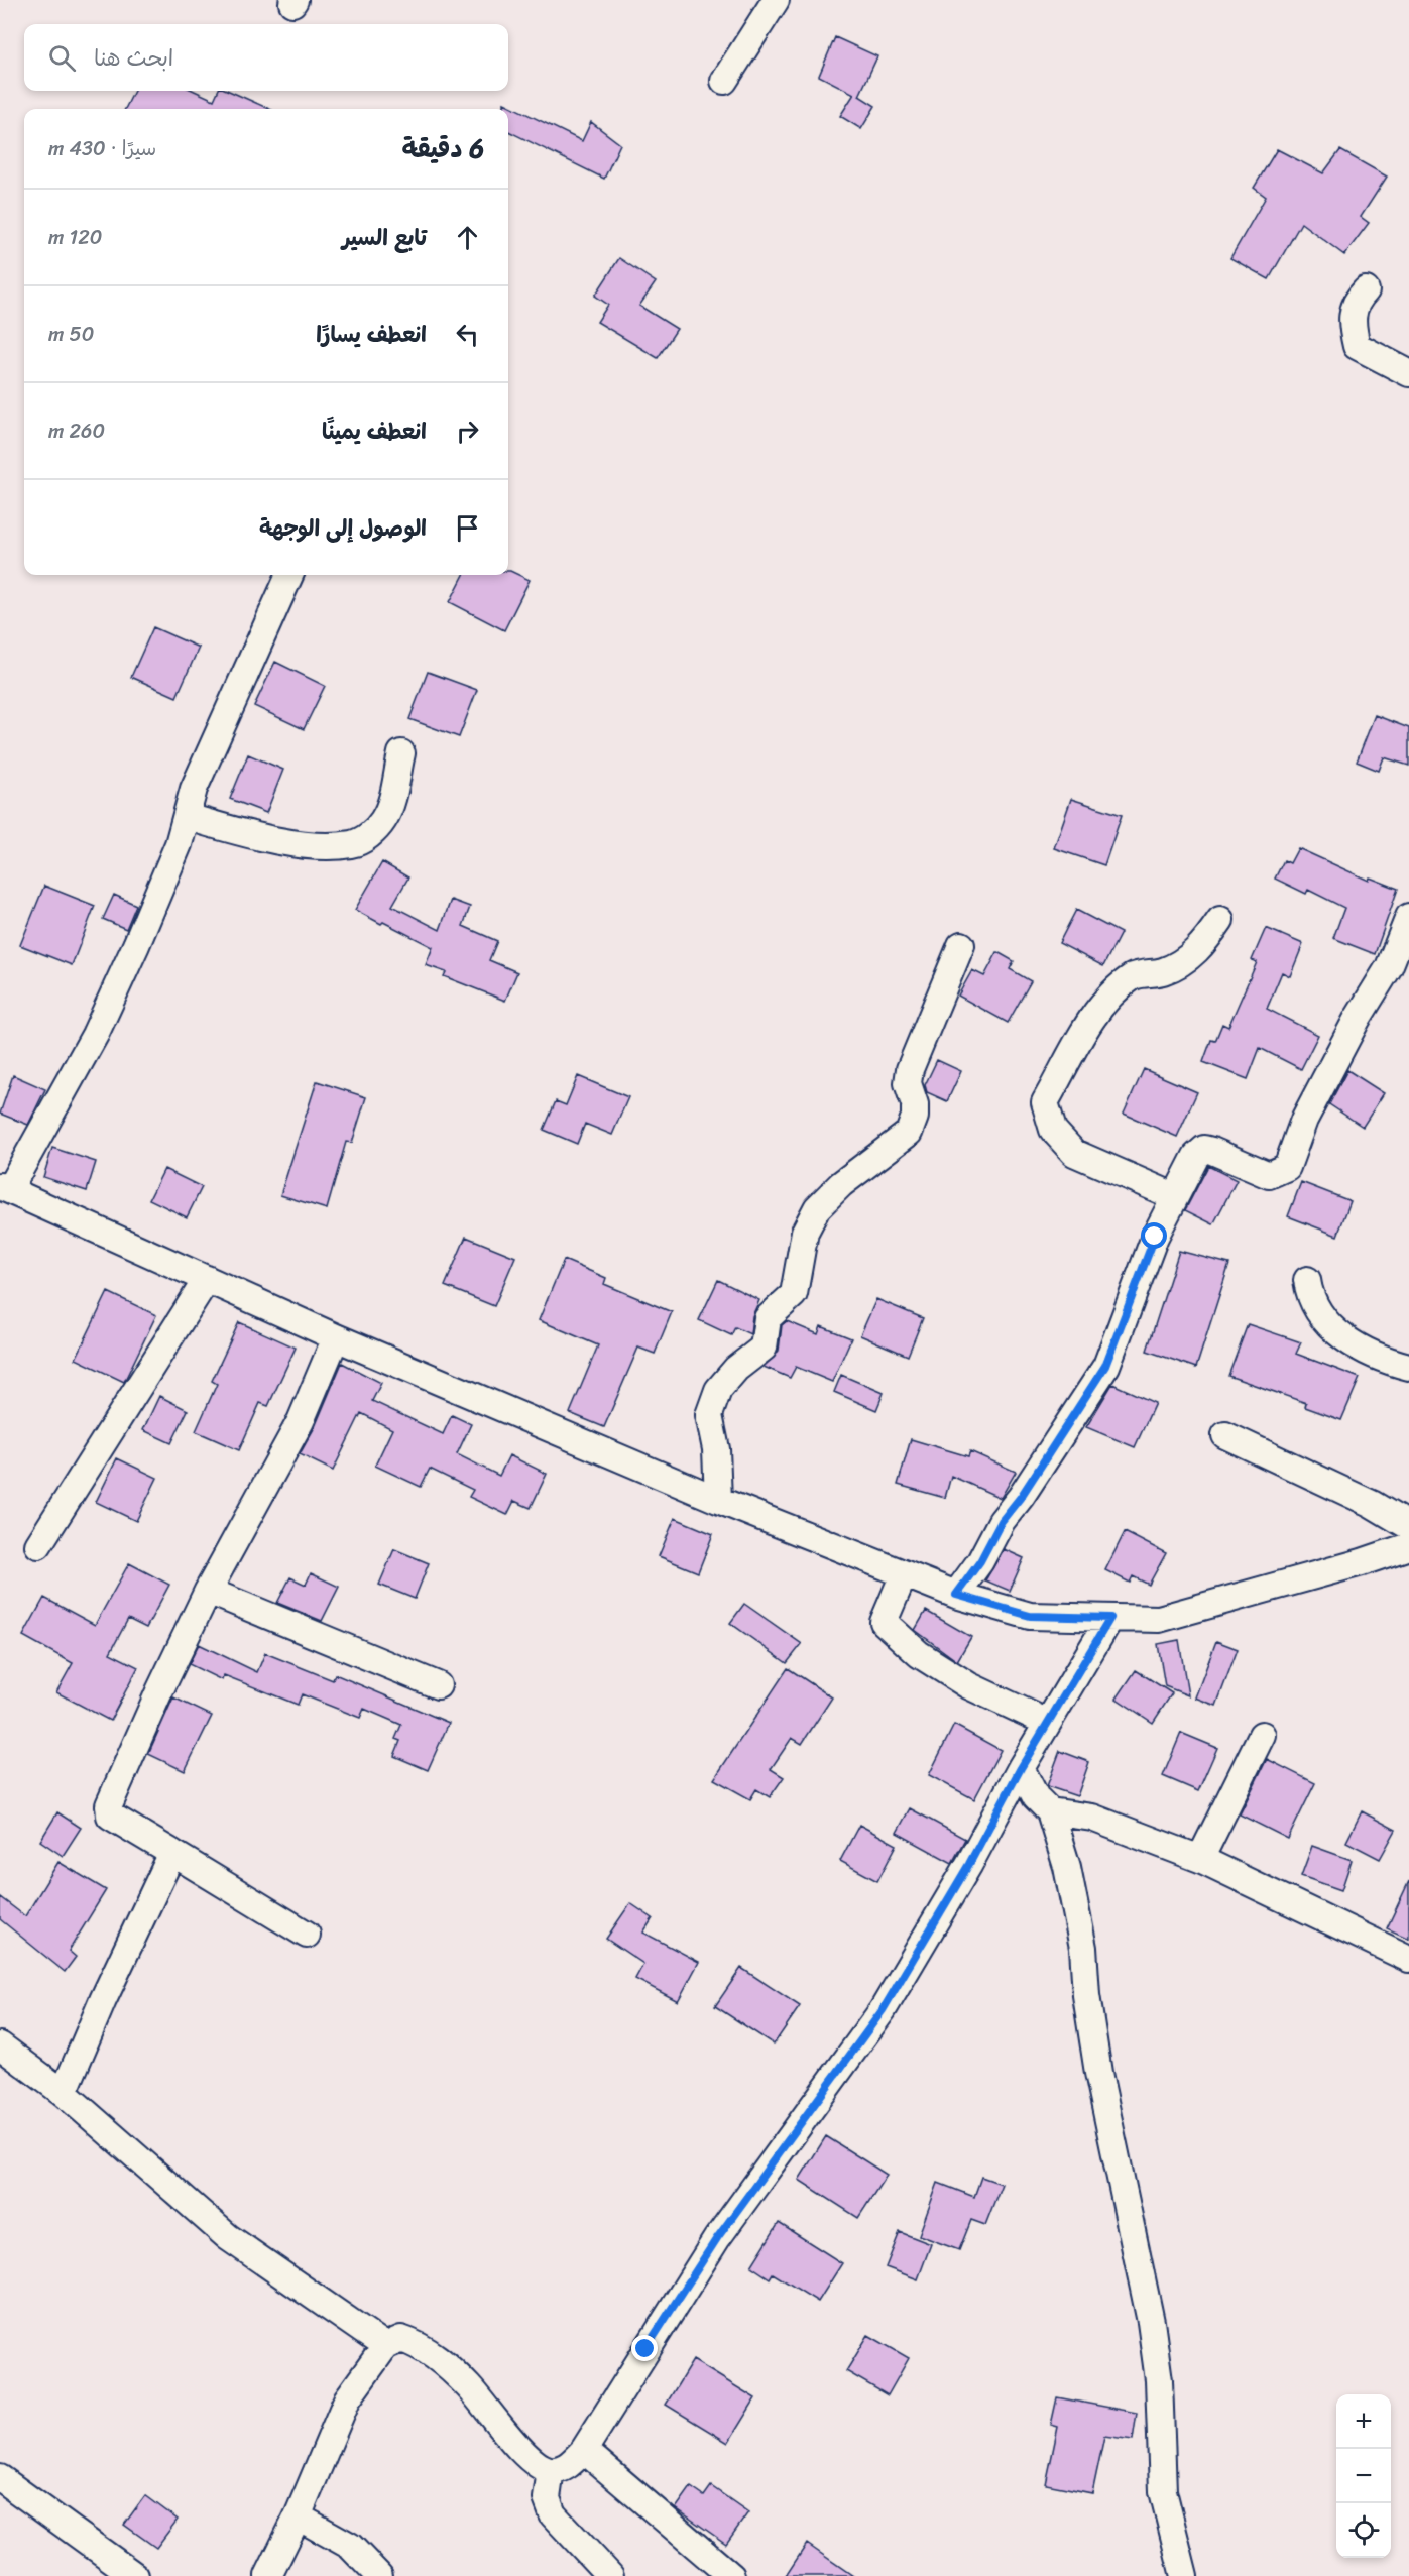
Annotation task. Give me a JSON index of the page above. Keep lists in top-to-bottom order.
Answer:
{
  "page": {
    "search": "ابحث هنا",
    "heading": ["6 دقيقة", "سيرًا · 430 m"],
    "list": [
      ["تابع السير", "120 m"],
      ["انعطف يسارًا", "50 m"],
      ["انعطف يمينًا", "260 m"],
      "الوصول إلى الوجهة"
    ],
    "map_buttons": ["+", "−"]
  }
}
